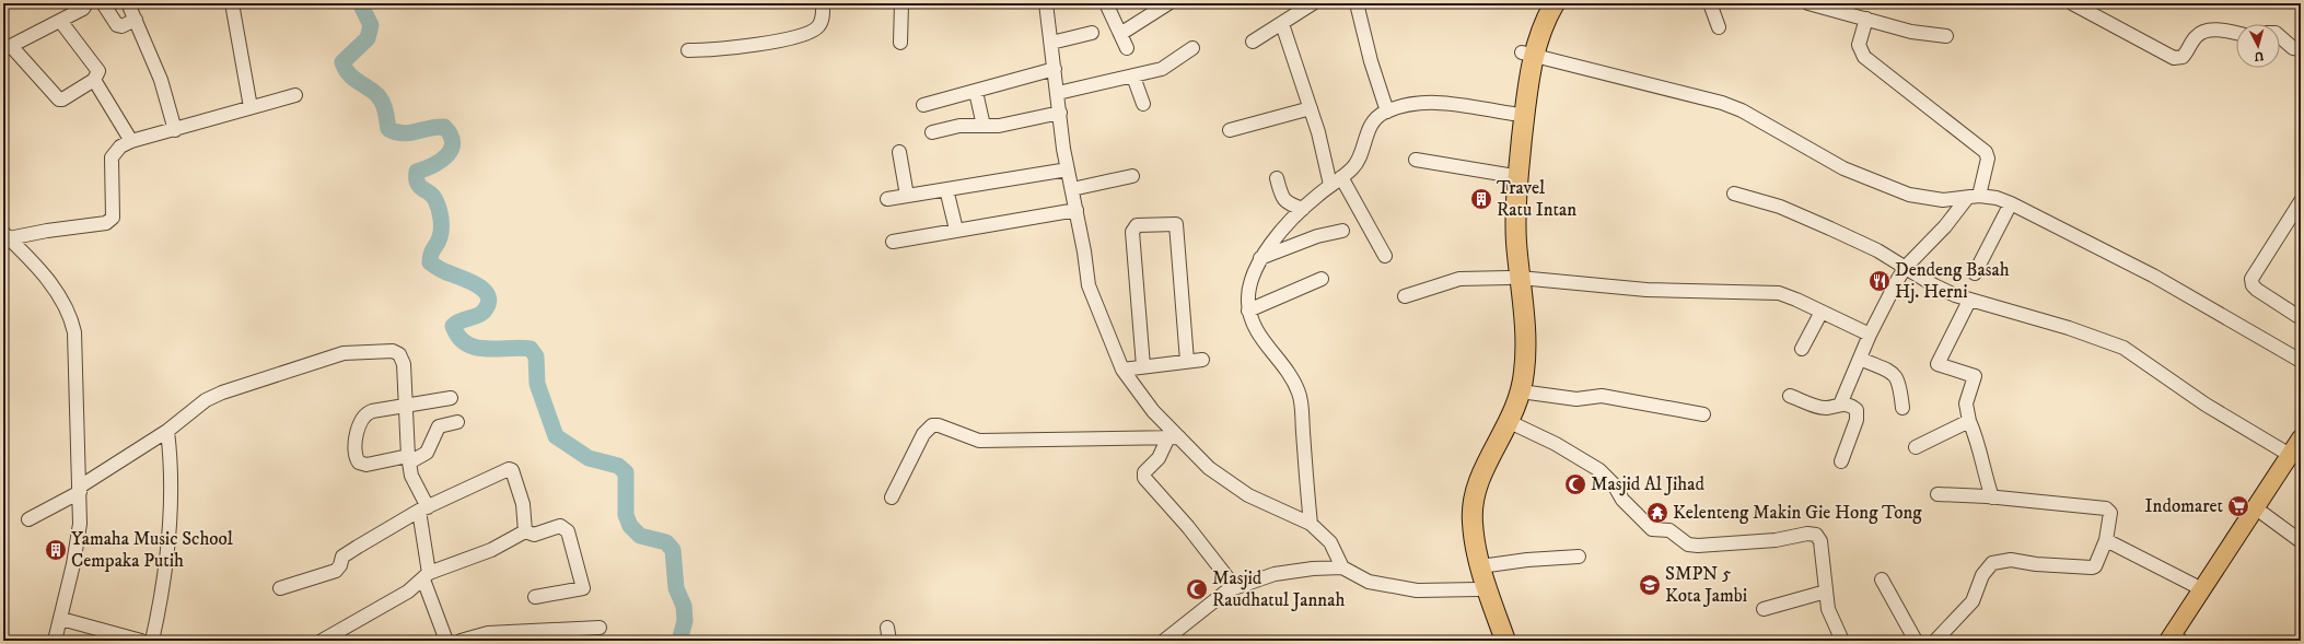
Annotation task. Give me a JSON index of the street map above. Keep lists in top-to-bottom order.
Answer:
{
  "places": {
    "building": ["Travel Ratu Intan", "Yamaha Music School Cempaka Putih"],
    "restaurant": ["Dendeng Basah Hj. Herni"],
    "mosque": ["Masjid Al Jihad", "Masjid Raudhatul Jannah"],
    "supermarket": ["Indomaret"],
    "temple": ["Kelenteng Makin Gie Hong Tong"],
    "school or university": ["SMPN 5 Kota Jambi"]
  },
  "north": "bottom"
}
